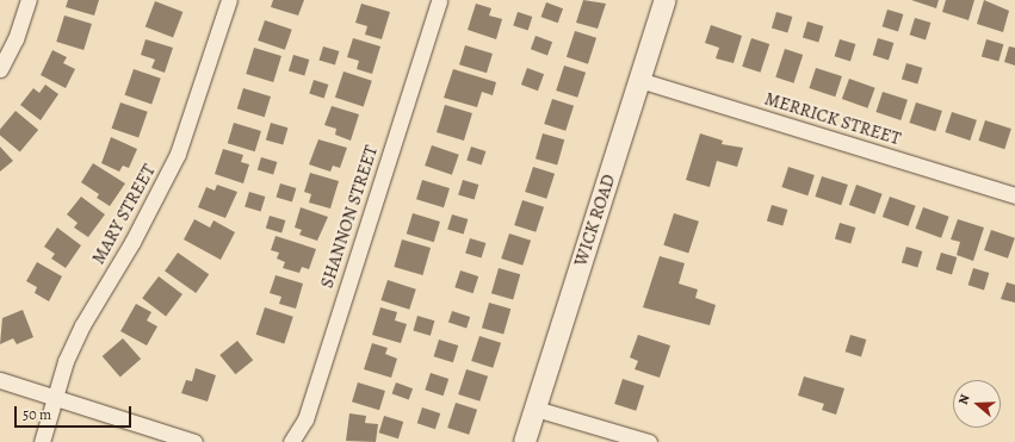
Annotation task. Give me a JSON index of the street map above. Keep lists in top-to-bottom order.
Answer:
{
  "streets": {
    "street": [
      "MERRICK STREET",
      "MARY STREET",
      "SHANNON STREET",
      "WICK ROAD"
    ]
  },
  "crossings": [
    ["MERRICK STREET", "WICK ROAD"]
  ],
  "scale_bar": "50 m",
  "north": "left"
}
